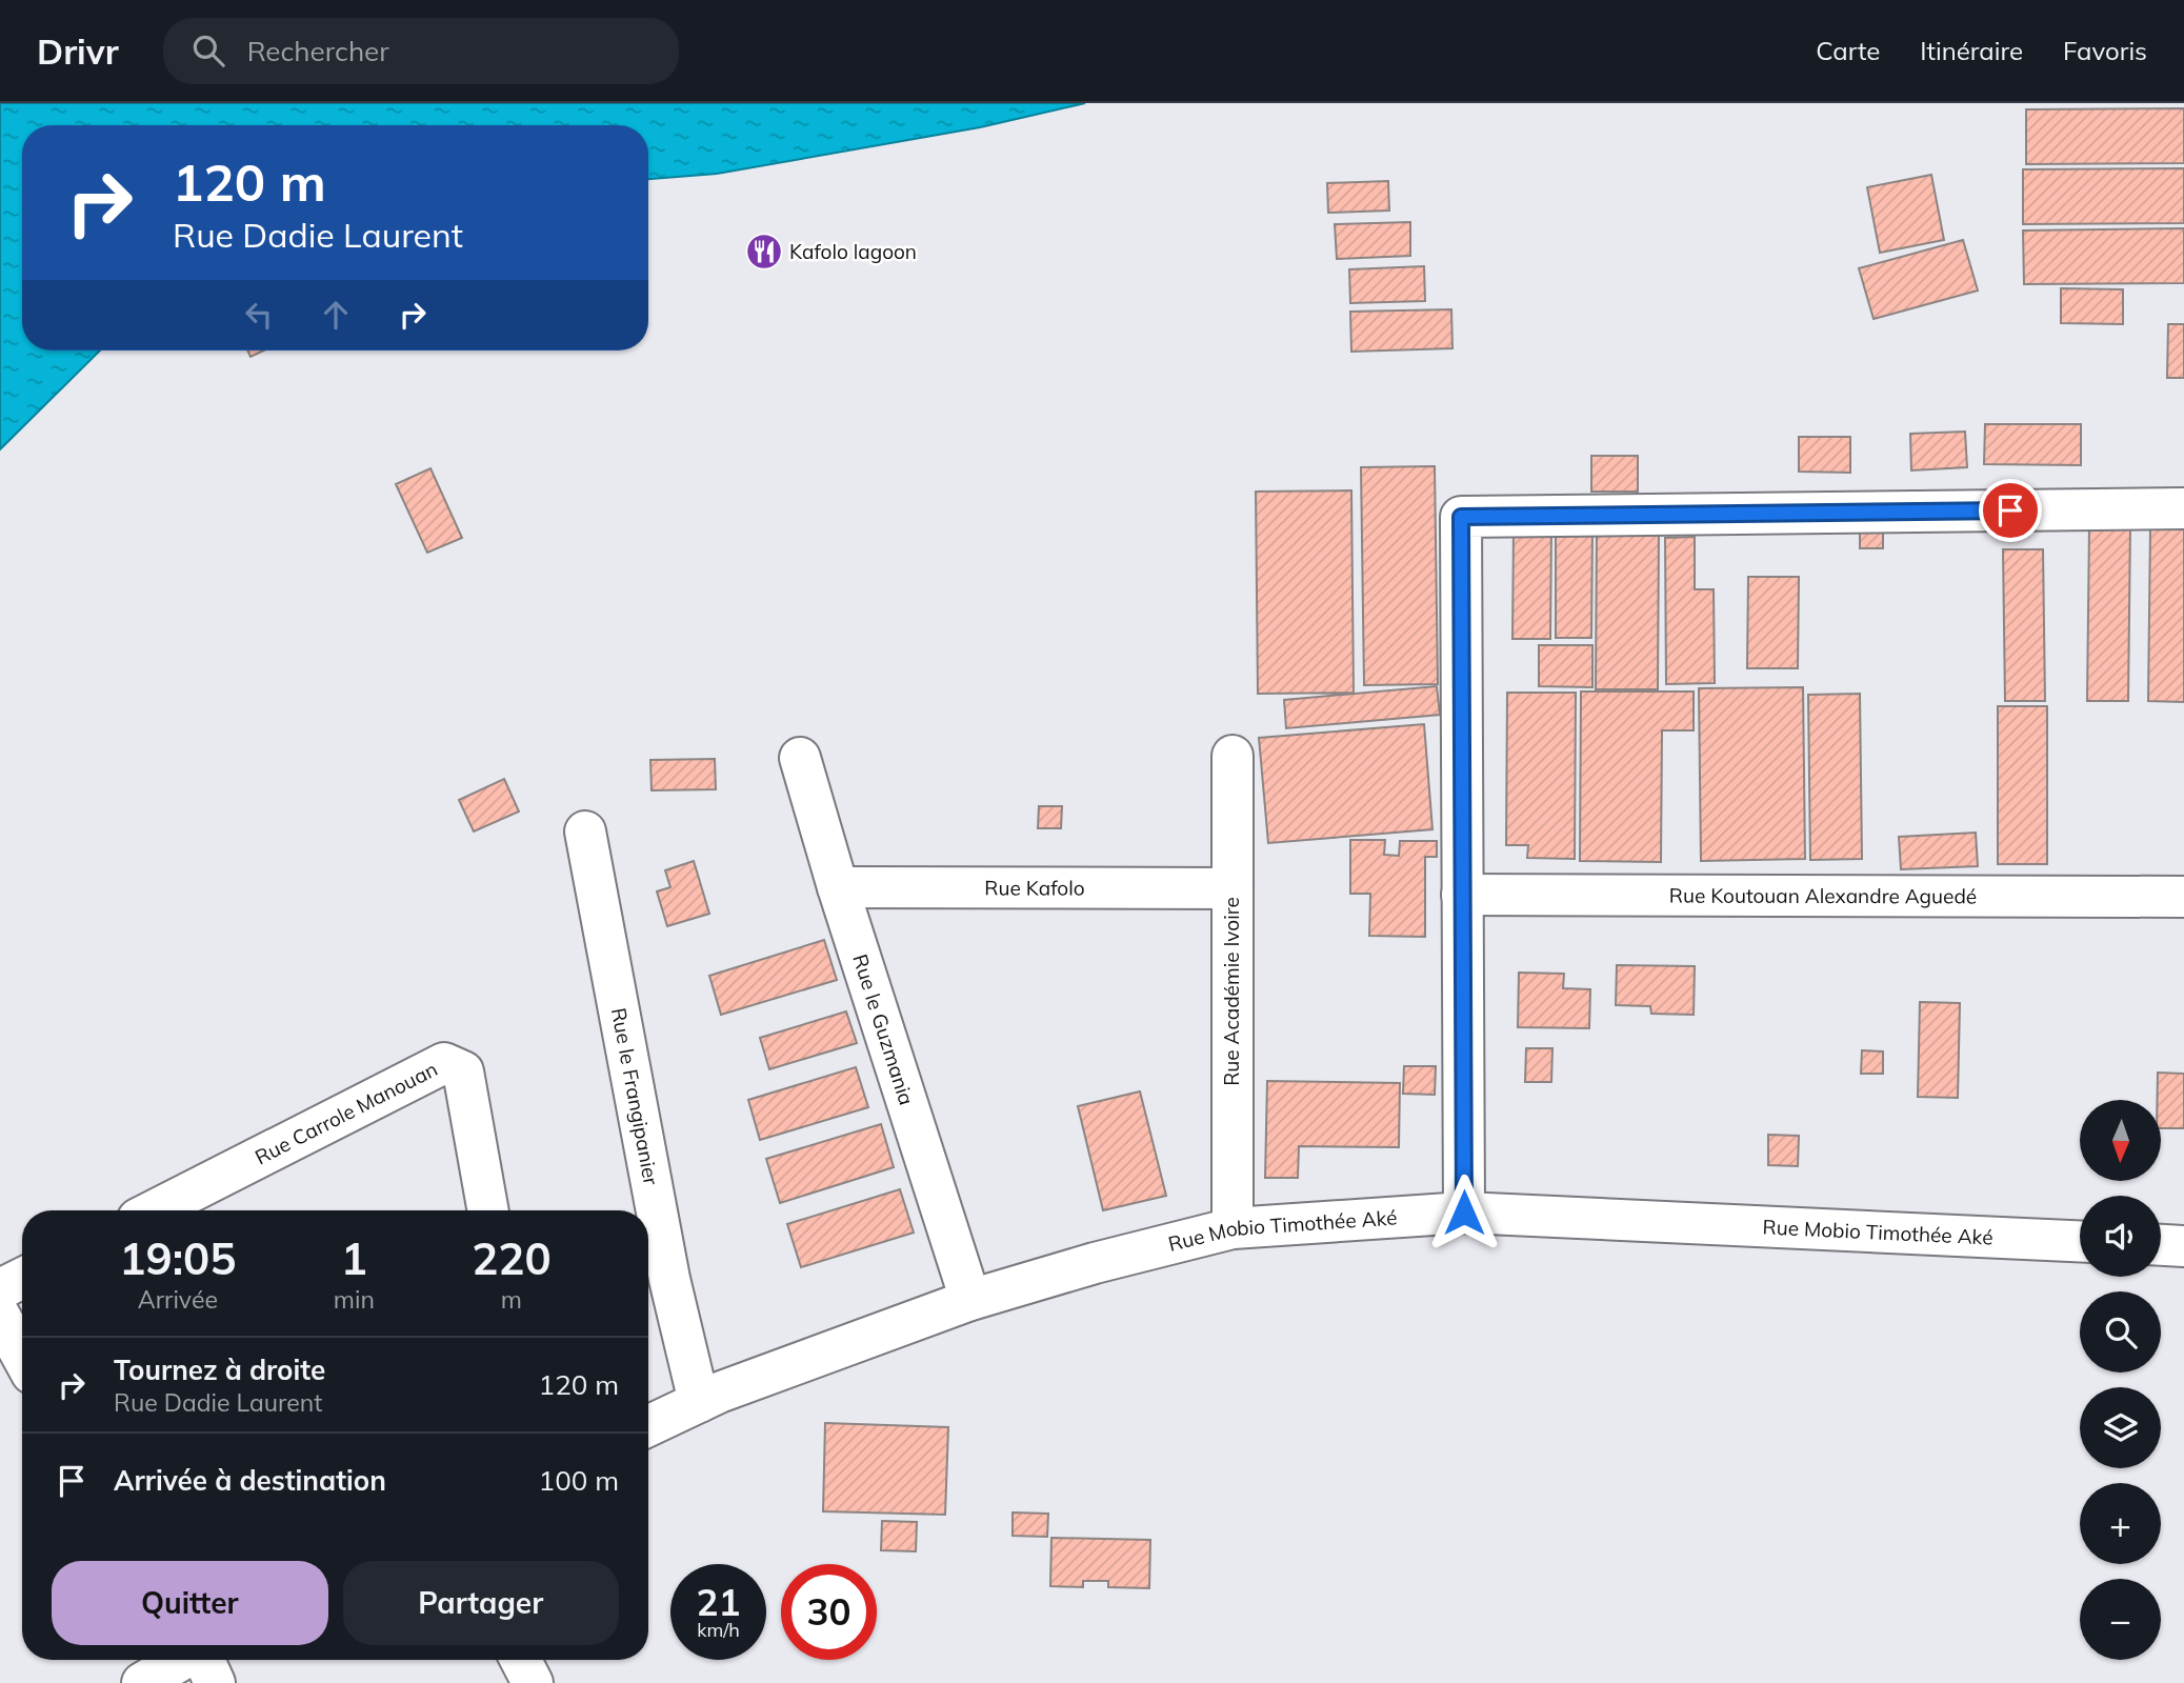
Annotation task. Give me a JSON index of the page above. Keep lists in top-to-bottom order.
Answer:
{
  "streets": {
    "street": [
      "Rue Kafolo",
      "Rue Koutouan Alexandre Aguedé",
      "Rue Académie Ivoire",
      "Rue le Guzmania",
      "Rue le Frangipanier",
      "Rue Carrole Manouan",
      "Rue Mobio Timothée Aké"
    ]
  },
  "crossings": [
    ["Rue Kafolo", "Rue Académie Ivoire"],
    ["Rue Kafolo", "Rue le Guzmania"],
    ["Rue Académie Ivoire", "Rue Mobio Timothée Aké"],
    ["Rue le Guzmania", "Rue Mobio Timothée Aké"],
    ["Rue le Frangipanier", "Rue Mobio Timothée Aké"]
  ],
  "places": {
    "restaurant": ["Kafolo lagoon"]
  },
  "north": "bottom",
  "page": {
    "header": "Drivr",
    "search": "Rechercher",
    "nav": ["Carte", "Itinéraire", "Favoris"],
    "turn": ["120 m", "Rue Dadie Laurent"],
    "map_buttons": ["+", "−"],
    "eta": [
      "19:05",
      "Arrivée",
      "1",
      "min",
      "220",
      "m"
    ],
    "list": [
      {
        "name": "Tournez à droite",
        "note": "Rue Dadie Laurent",
        "value": "120 m"
      },
      {
        "name": "Arrivée à destination",
        "value": "100 m"
      }
    ],
    "buttons": ["Quitter", "Partager"],
    "speed": "21 km/h",
    "limit": "30"
  }
}
